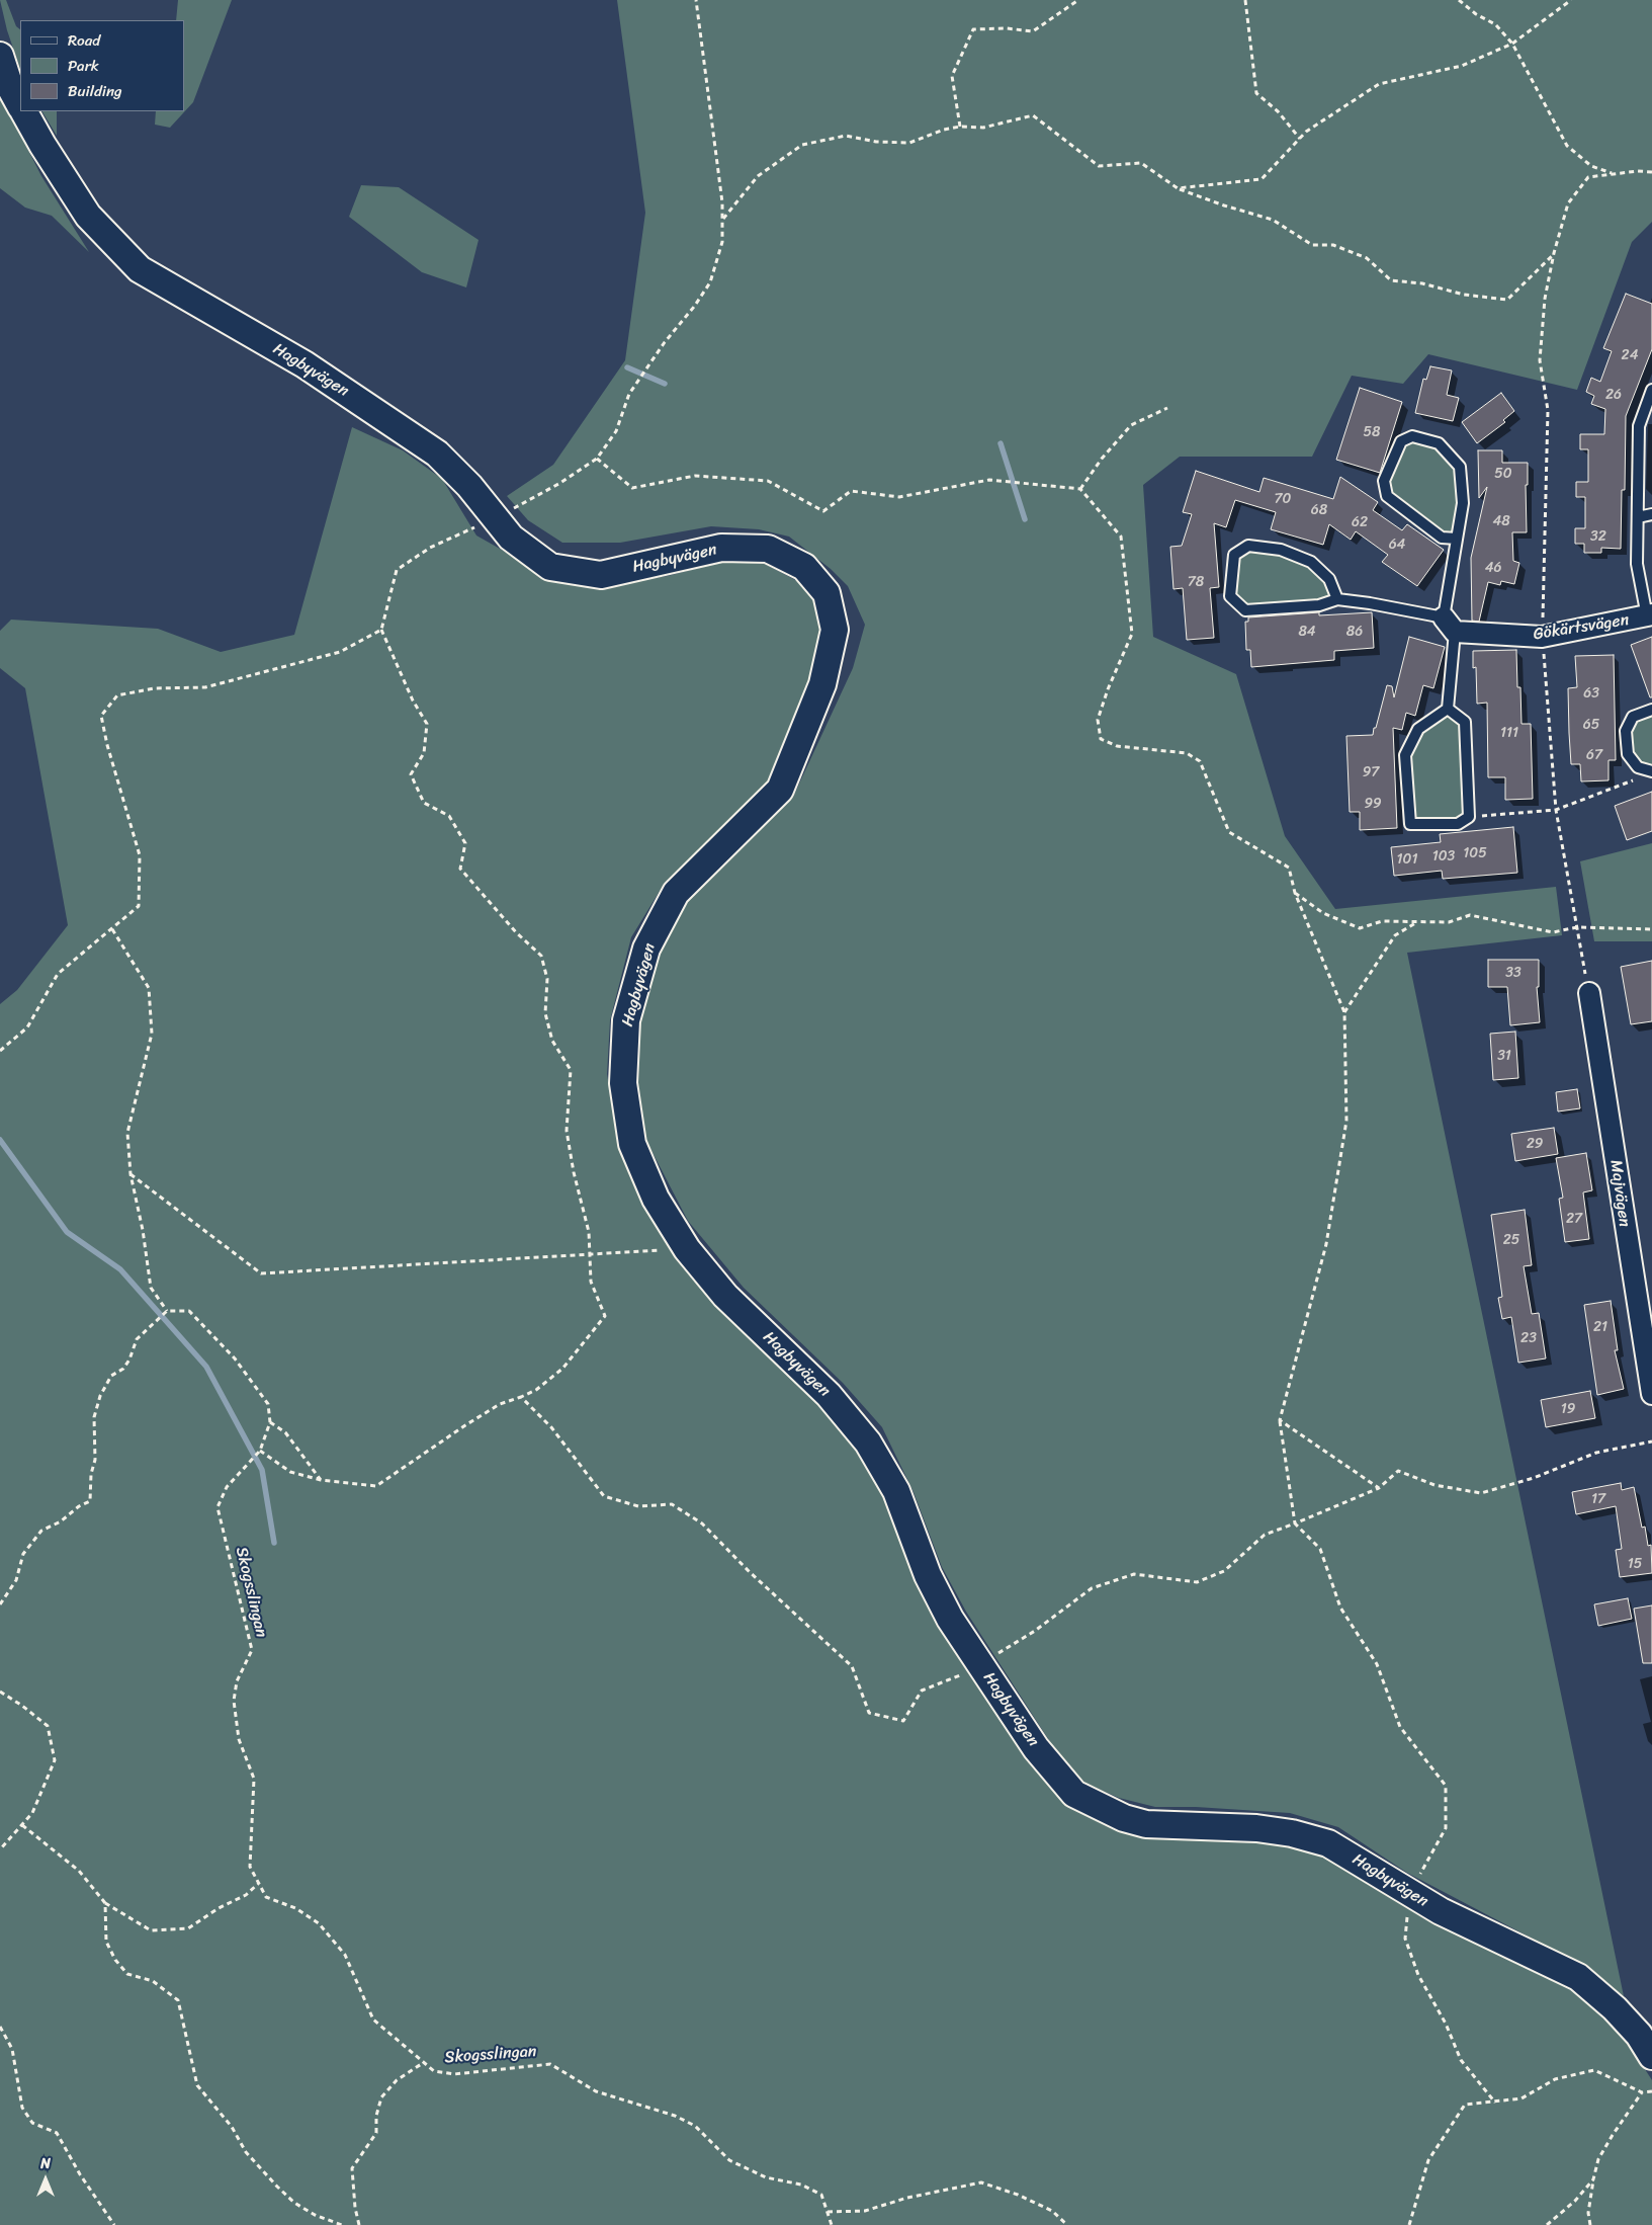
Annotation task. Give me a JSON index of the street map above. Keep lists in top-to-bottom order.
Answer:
{
  "streets": {
    "street": ["Hagbyvägen", "Gökärtsvägen", "Majvägen"],
    "path": ["Skogsslingan"]
  },
  "house_numbers": [
    "24",
    "26",
    "58",
    "50",
    "70",
    "68",
    "48",
    "62",
    "32",
    "64",
    "46",
    "78",
    "84",
    "86",
    "63",
    "65",
    "111",
    "67",
    "97",
    "99",
    "105",
    "103",
    "101",
    "33",
    "31",
    "29",
    "27",
    "25",
    "21",
    "23",
    "19",
    "17",
    "15"
  ],
  "legend": ["Road", "Park", "Building"],
  "north": "top"
}
